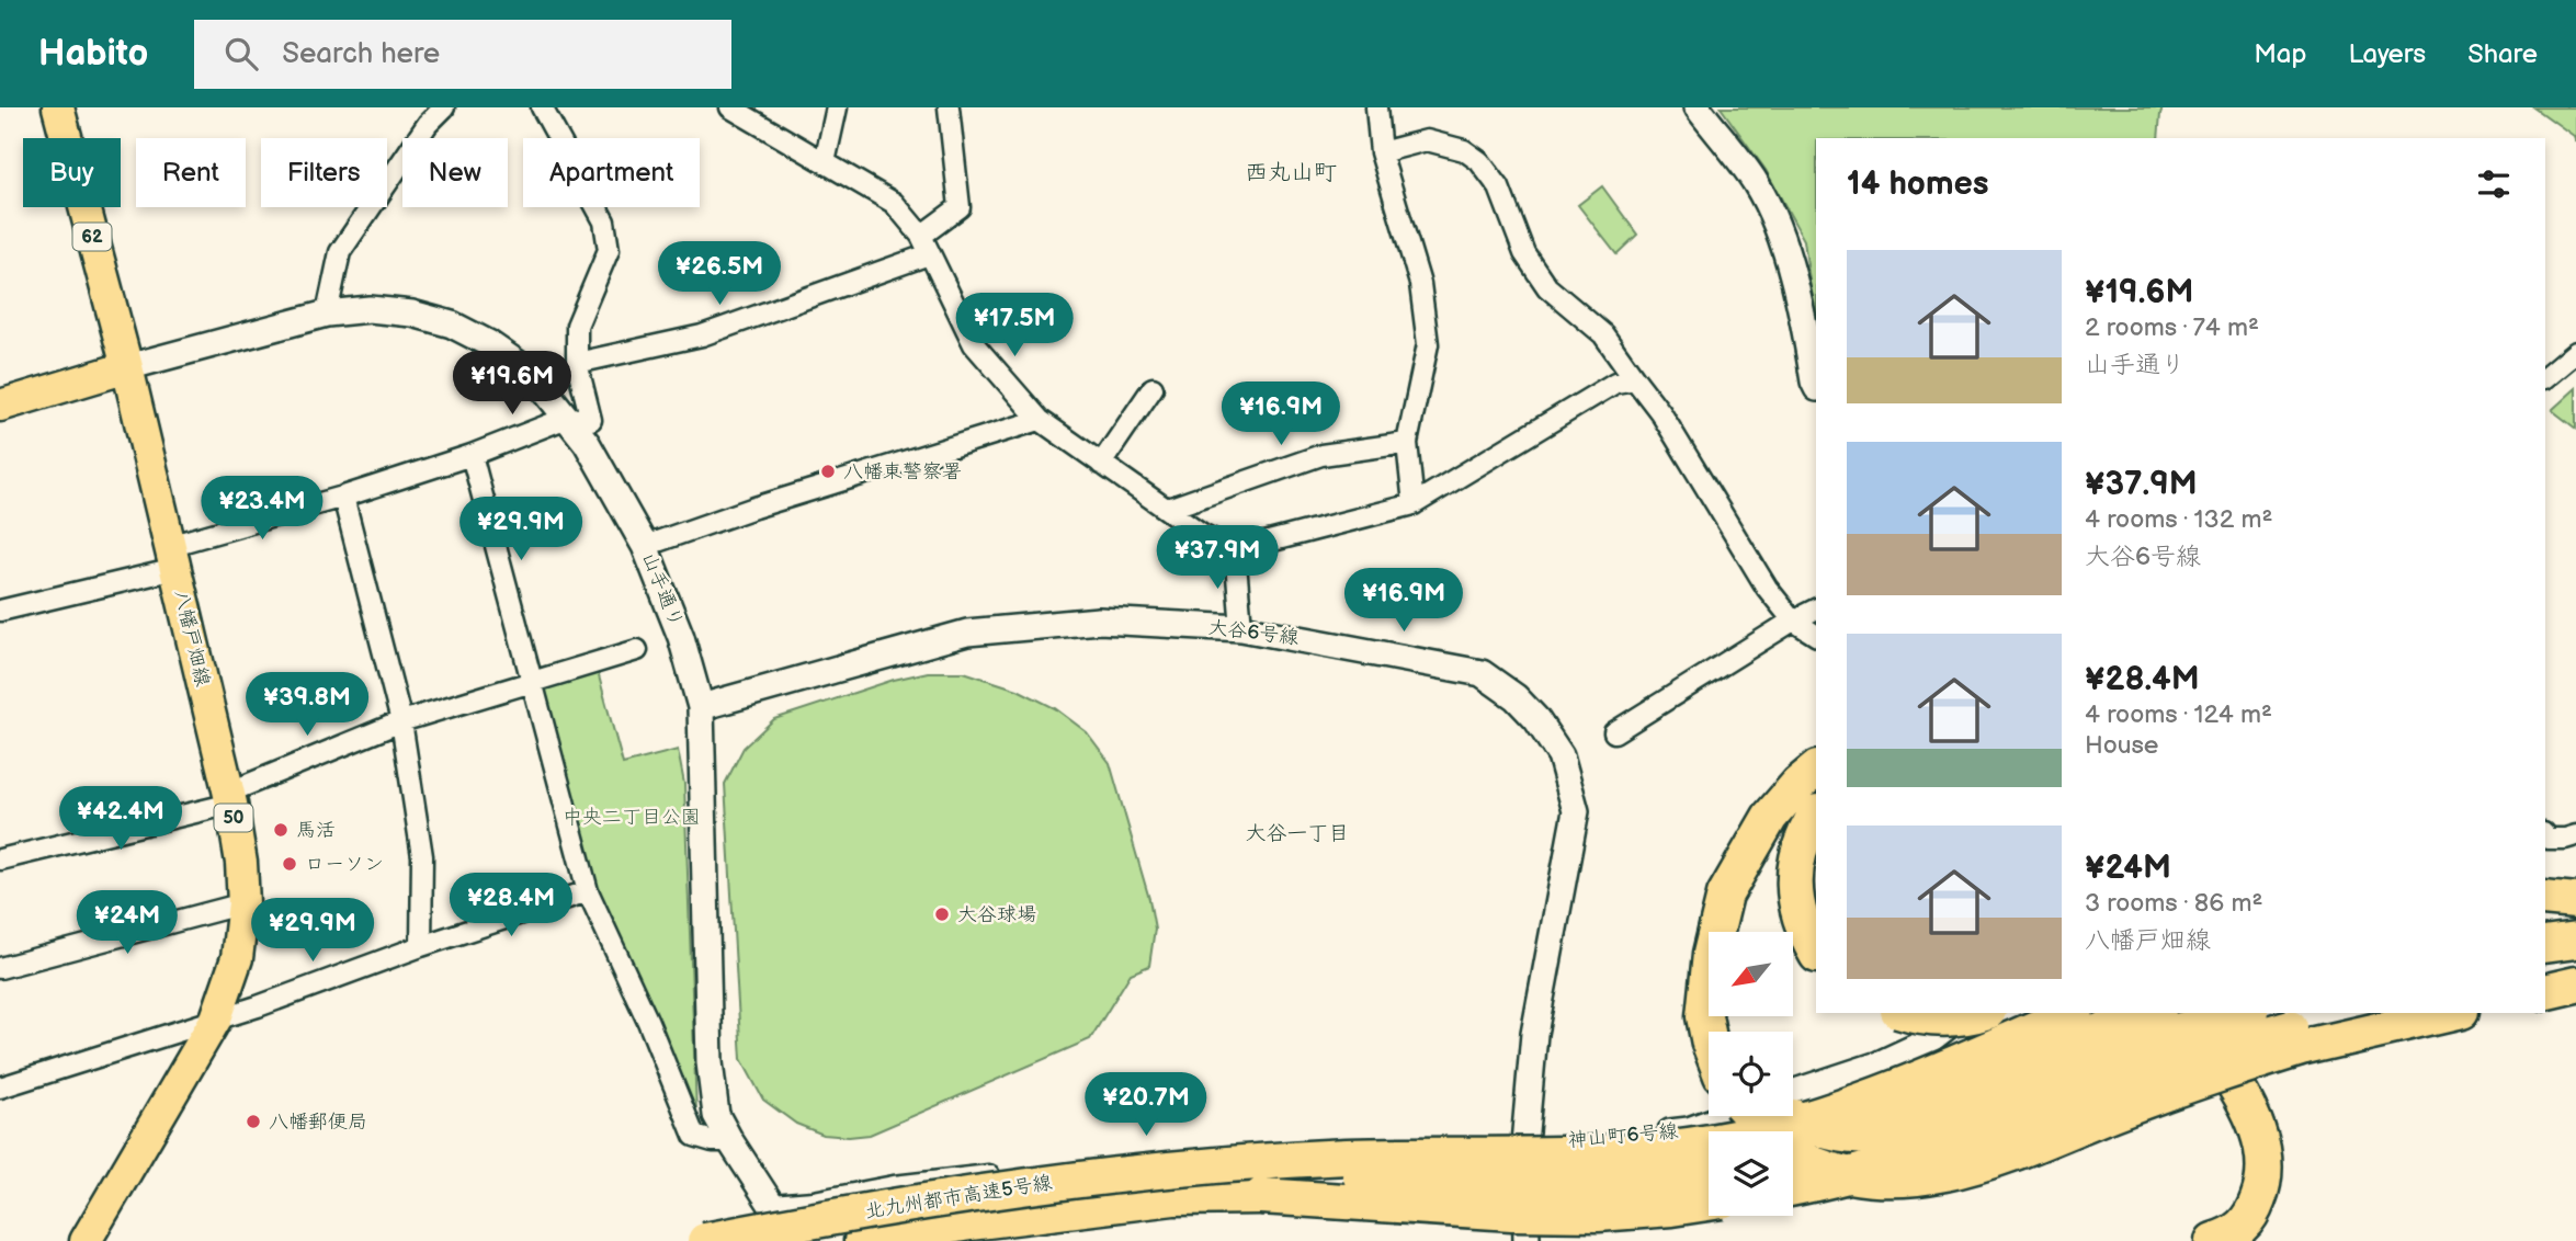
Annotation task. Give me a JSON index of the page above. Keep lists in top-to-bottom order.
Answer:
{
  "streets": {
    "highway": ["北九州都市高速5号線"],
    "main road": ["62", "八幡戸畑線", "50"],
    "street": ["山手通り", "大谷6号線", "神山町6号線"]
  },
  "crossings": [
    ["62", "山手通り"],
    ["62", "八幡戸畑線"],
    ["山手通り", "大谷6号線"],
    ["山手通り", "八幡戸畑線"],
    ["大谷6号線", "神山町6号線"]
  ],
  "districts": ["西丸山町", "大谷一丁目"],
  "parks": ["中央二丁目公園"],
  "places": [
    "八幡東警察署",
    "馬活",
    "ローソン",
    "大谷球場",
    "八幡郵便局"
  ],
  "north": "bottom left",
  "page": {
    "header": "Habito",
    "search": "Search here",
    "nav": ["Map", "Layers", "Share"],
    "chip": [
      "Buy",
      "Rent",
      "Filters",
      "New",
      "Apartment"
    ],
    "heading": "14 homes",
    "list": [
      {
        "name": "¥19.6M",
        "note": "2 rooms · 74 m² · 山手通り"
      },
      {
        "name": "¥37.9M",
        "note": "4 rooms · 132 m² · 大谷6号線"
      },
      {
        "name": "¥28.4M",
        "note": "4 rooms · 124 m² · House"
      },
      {
        "name": "¥24M",
        "note": "3 rooms · 86 m² · 八幡戸畑線"
      }
    ],
    "price": [
      "¥26.5M",
      "¥17.5M",
      "¥19.6M",
      "¥16.9M",
      "¥23.4M",
      "¥29.9M",
      "¥37.9M",
      "¥16.9M",
      "¥39.8M",
      "¥42.4M",
      "¥28.4M",
      "¥24M",
      "¥29.9M",
      "¥20.7M"
    ]
  }
}
